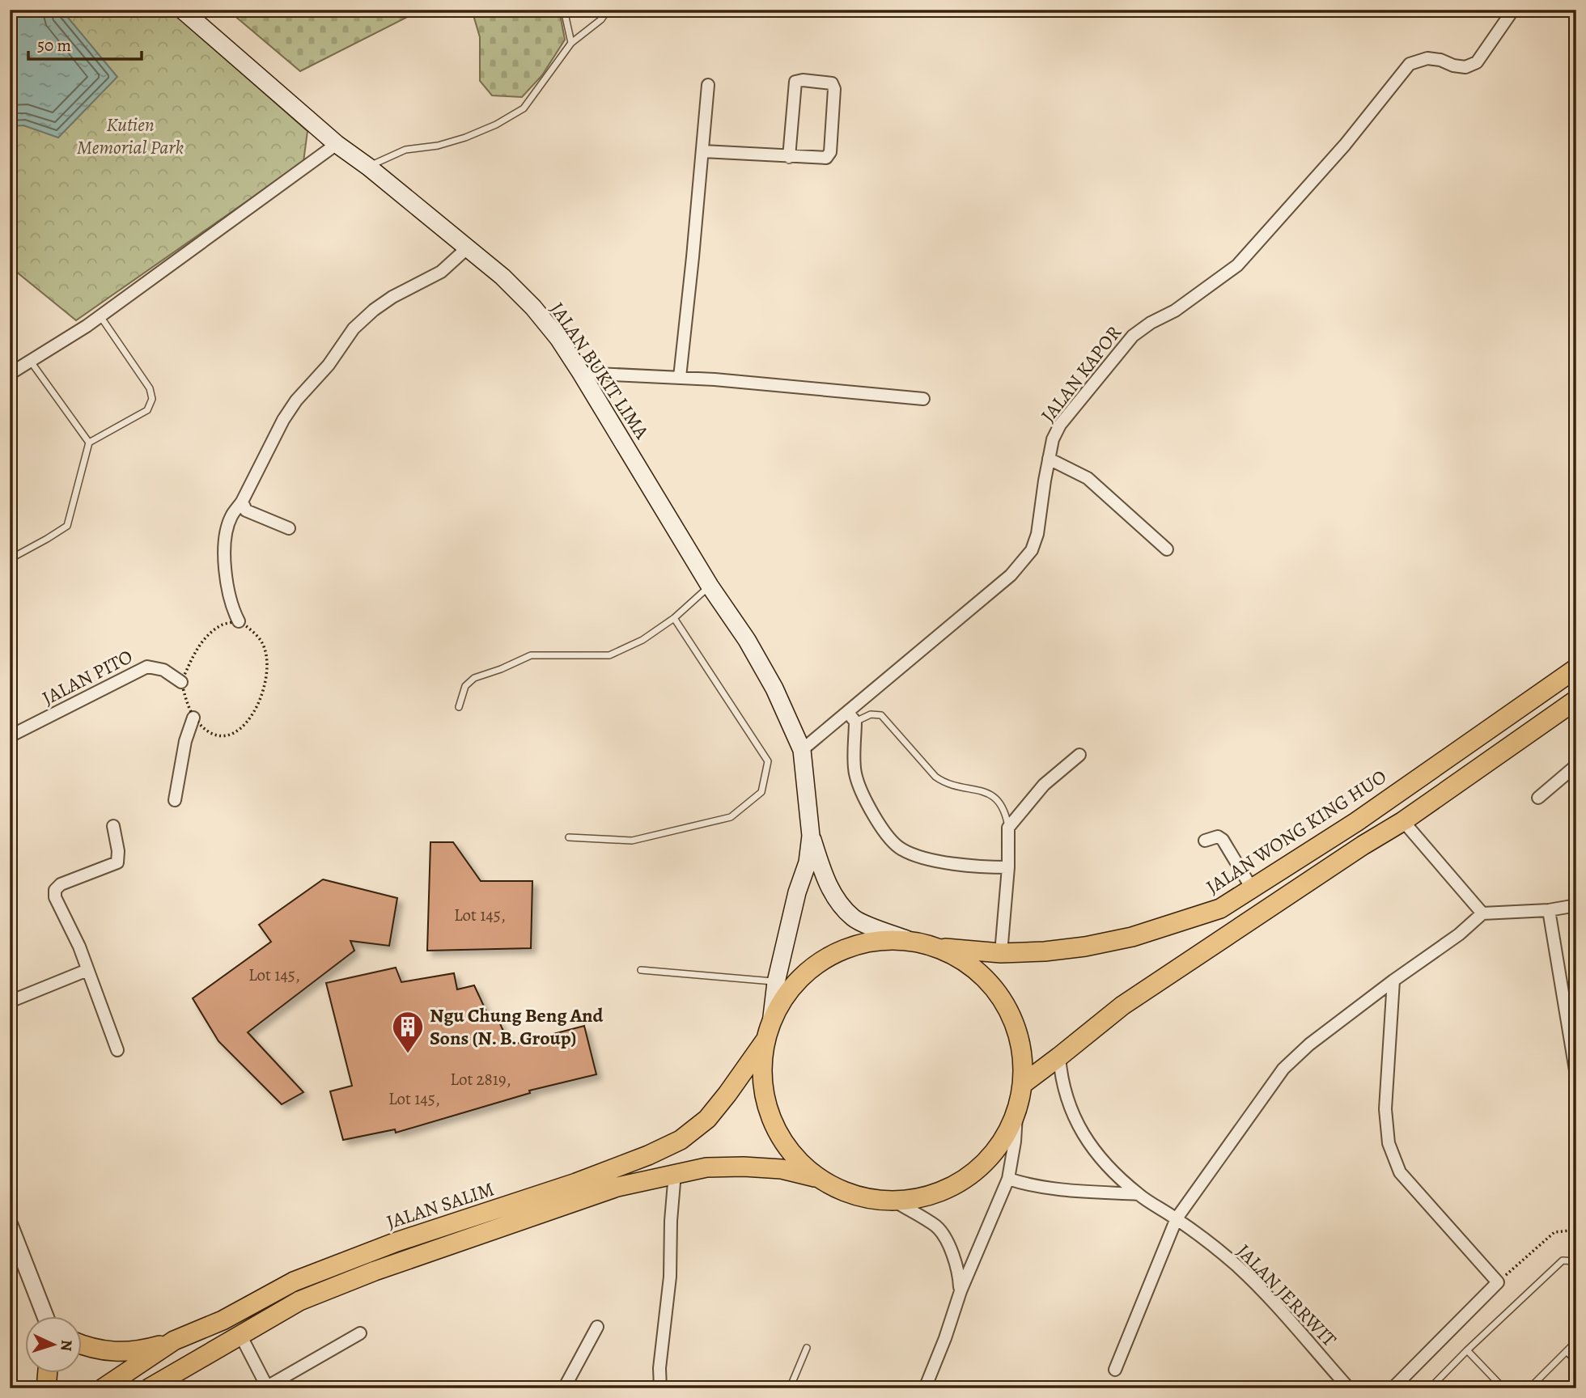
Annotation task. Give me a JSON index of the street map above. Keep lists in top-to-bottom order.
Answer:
{
  "streets": {
    "main road": ["JALAN BUKIT LIMA", "JALAN WONG KING HUO", "JALAN SALIM"],
    "street": ["JALAN KAPOR", "JALAN PITO", "JALAN JERRWIT"]
  },
  "crossings": [
    ["JALAN BUKIT LIMA", "JALAN KAPOR"],
    ["JALAN WONG KING HUO", "JALAN SALIM"]
  ],
  "parks": ["Kutien Memorial Park"],
  "places": {
    "building": ["Ngu Chung Beng And Sons (N. B. Group)"]
  },
  "house_numbers": [
    "Lot 145,",
    "Lot 145,",
    "Lot 2819,",
    "Lot 145,"
  ],
  "scale_bar": "50 m",
  "north": "right"
}
